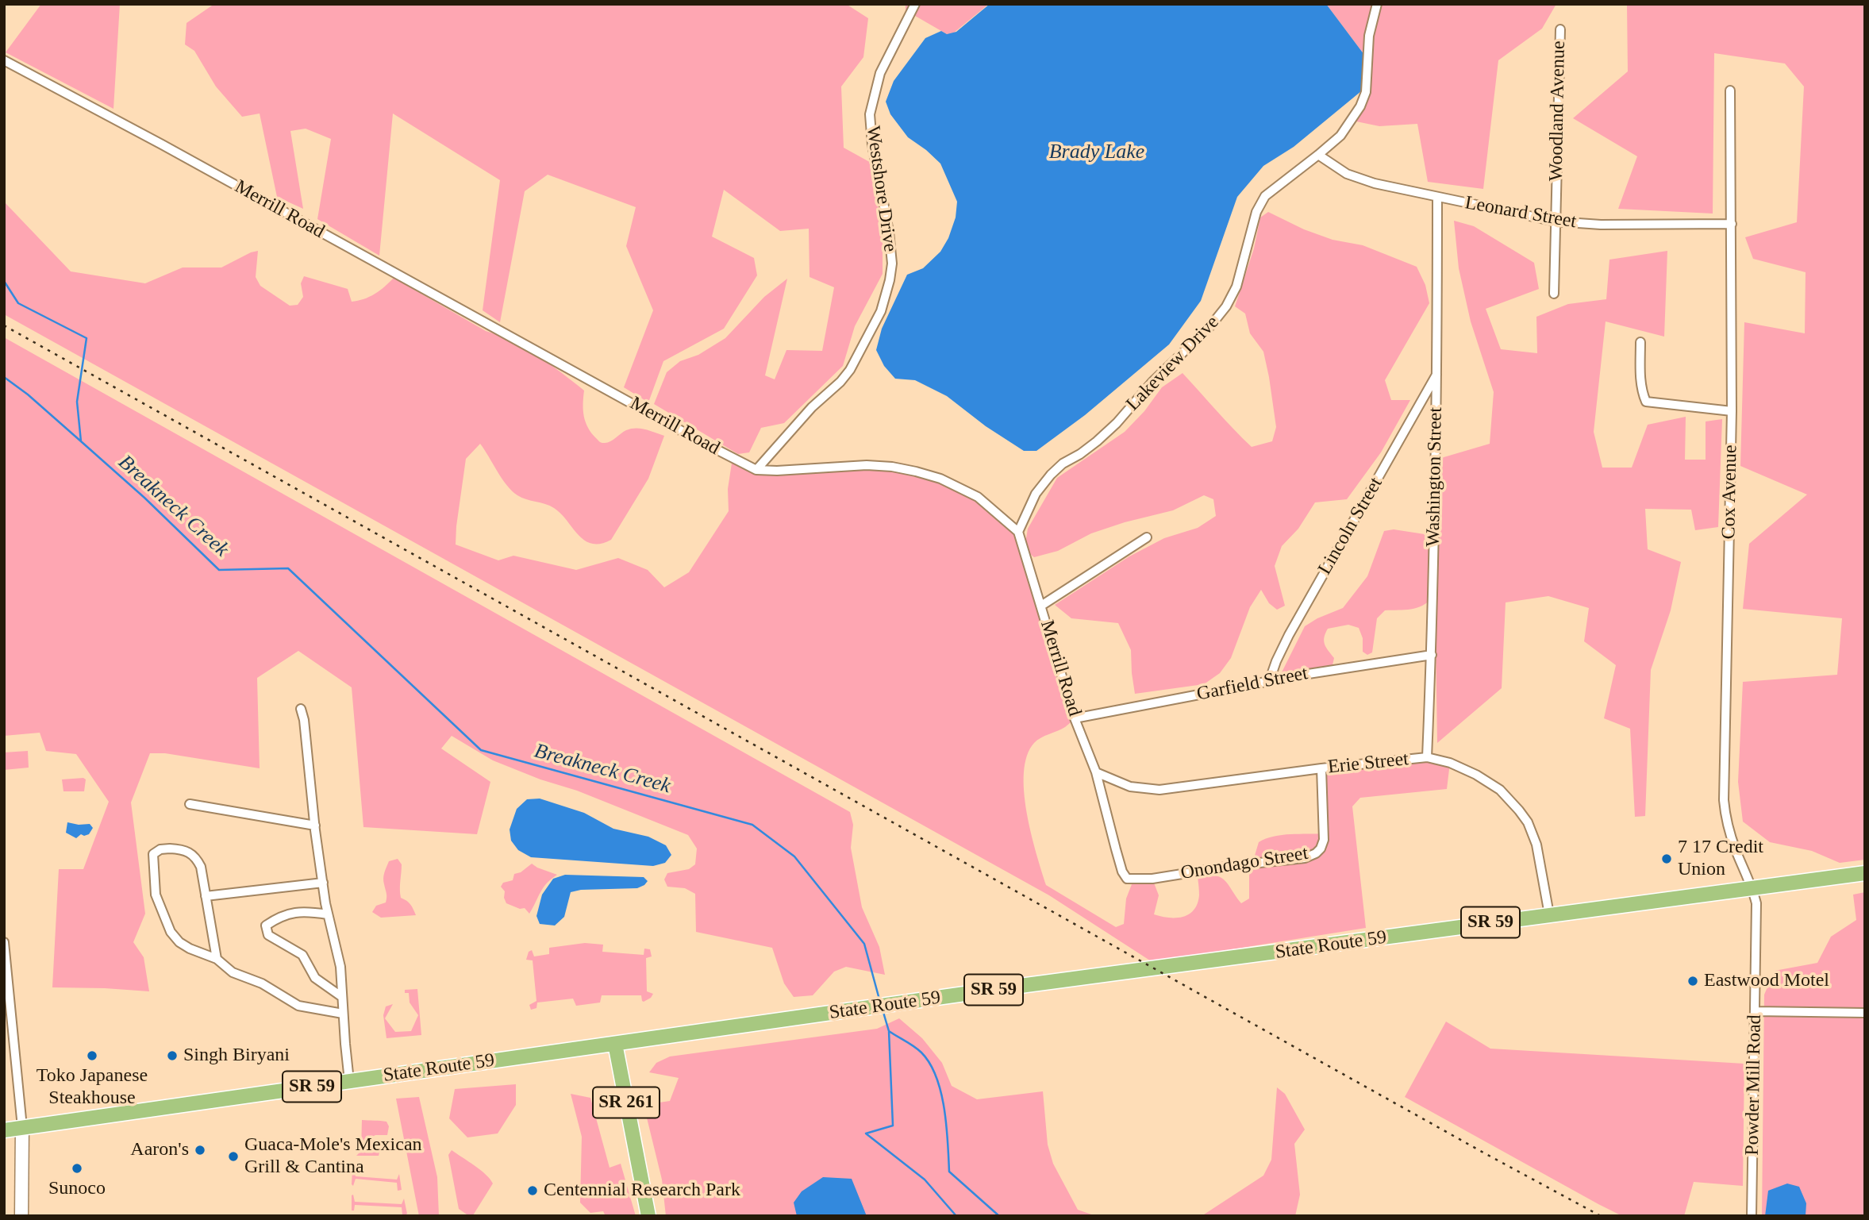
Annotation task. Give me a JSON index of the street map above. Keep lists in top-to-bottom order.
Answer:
{
  "streets": {
    "main road": ["SR 59", "State Route 59", "SR 261"],
    "street": [
      "Woodland Avenue",
      "Westshore Drive",
      "Merrill Road",
      "Leonard Street",
      "Lakeview Drive",
      "Washington Street",
      "Cox Avenue",
      "Lincoln Street",
      "Garfield Street",
      "Erie Street",
      "Onondago Street",
      "Powder Mill Road"
    ]
  },
  "crossings": [
    ["Woodland Avenue", "Leonard Street"],
    ["Westshore Drive", "Merrill Road"],
    ["Merrill Road", "Lakeview Drive"],
    ["Merrill Road", "Garfield Street"],
    ["Merrill Road", "Erie Street"],
    ["Merrill Road", "Onondago Street"],
    ["Leonard Street", "Lakeview Drive"],
    ["Leonard Street", "Washington Street"],
    ["Leonard Street", "Cox Avenue"],
    ["Washington Street", "Lincoln Street"],
    ["Washington Street", "Garfield Street"],
    ["Washington Street", "Erie Street"],
    ["Cox Avenue", "State Route 59"],
    ["Cox Avenue", "Powder Mill Road"],
    ["Lincoln Street", "Garfield Street"],
    ["Erie Street", "Onondago Street"],
    ["Erie Street", "State Route 59"],
    ["State Route 59", "Powder Mill Road"],
    ["State Route 59", "SR 261"]
  ],
  "water": ["Brady Lake", "Breakneck Creek"],
  "places": [
    "7 17 Credit Union",
    "Eastwood Motel",
    "Toko Japanese Steakhouse",
    "Singh Biryani",
    "Aaron's",
    "Guaca-Mole's Mexican Grill & Cantina",
    "Sunoco",
    "Centennial Research Park"
  ]
}
